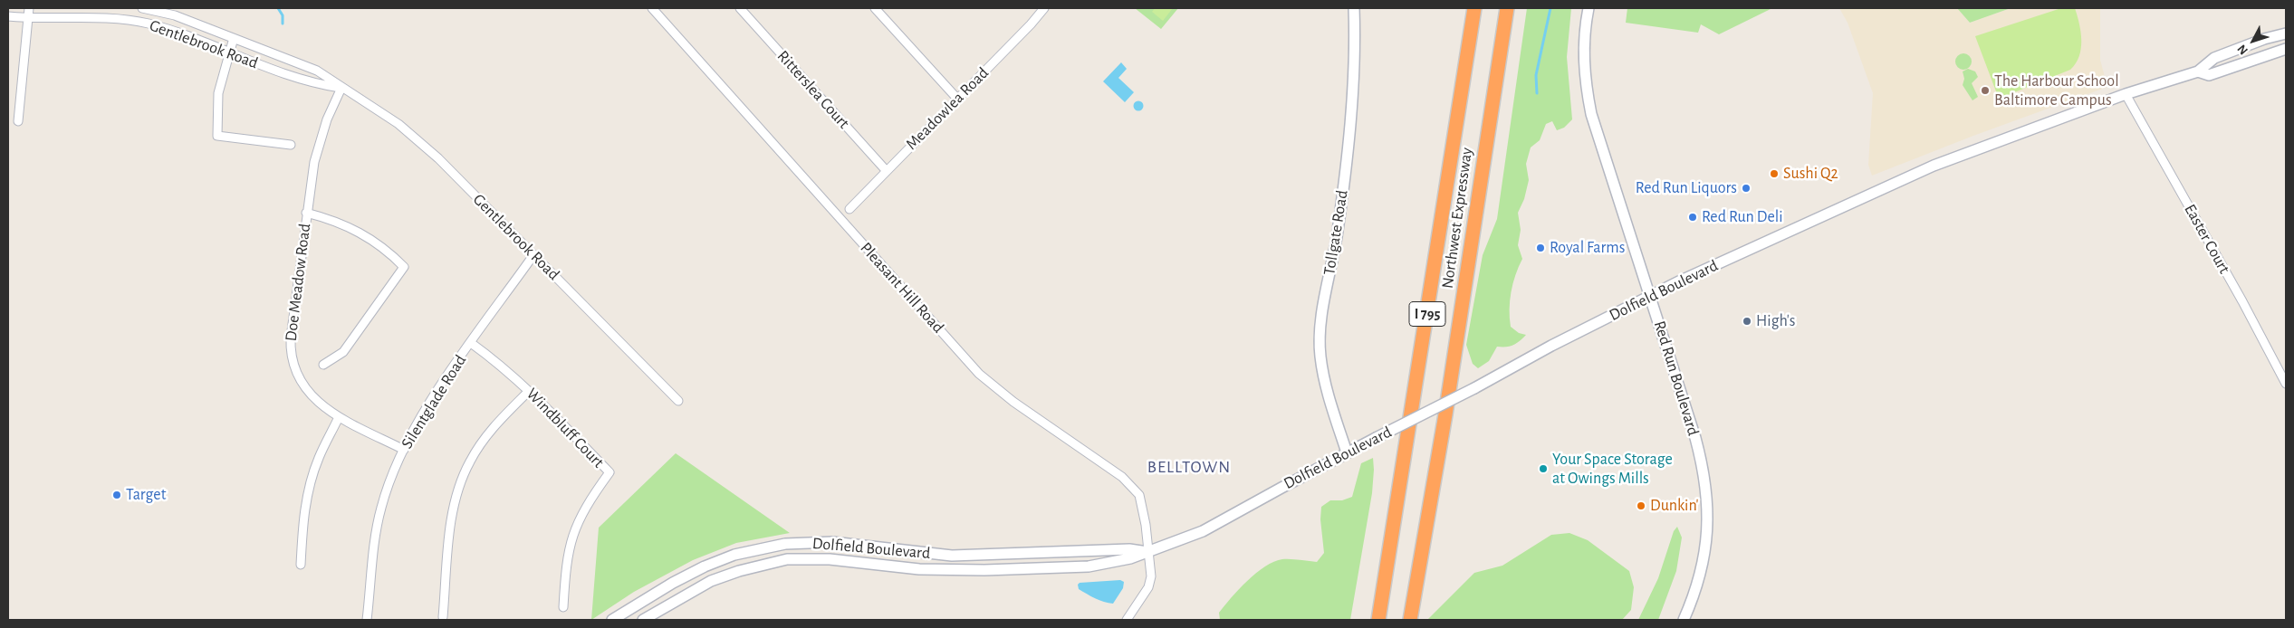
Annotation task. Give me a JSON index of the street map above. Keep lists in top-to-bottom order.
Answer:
{
  "streets": {
    "highway": ["Northwest Expressway", "I 795"],
    "main road": ["Tollgate Road", "Dolfield Boulevard", "Red Run Boulevard"],
    "street": [
      "Gentlebrook Road",
      "Ritterslea Court",
      "Meadowlea Road",
      "Easter Court",
      "Doe Meadow Road",
      "Pleasant Hill Road",
      "Silentglade Road",
      "Windbluff Court"
    ]
  },
  "crossings": [
    ["Gentlebrook Road", "Doe Meadow Road"],
    ["Gentlebrook Road", "Silentglade Road"],
    ["Ritterslea Court", "Meadowlea Road"],
    ["Tollgate Road", "Dolfield Boulevard"],
    ["Easter Court", "Dolfield Boulevard"],
    ["Doe Meadow Road", "Silentglade Road"],
    ["Pleasant Hill Road", "Dolfield Boulevard"],
    ["Dolfield Boulevard", "Red Run Boulevard"],
    ["Silentglade Road", "Windbluff Court"]
  ],
  "districts": ["BELLTOWN"],
  "places": [
    "The Harbour School Baltimore Campus",
    "Sushi Q2",
    "Red Run Liquors",
    "Red Run Deli",
    "Royal Farms",
    "High's",
    "Your Space Storage at Owings Mills",
    "Target",
    "Dunkin'"
  ],
  "north": "bottom left"
}
